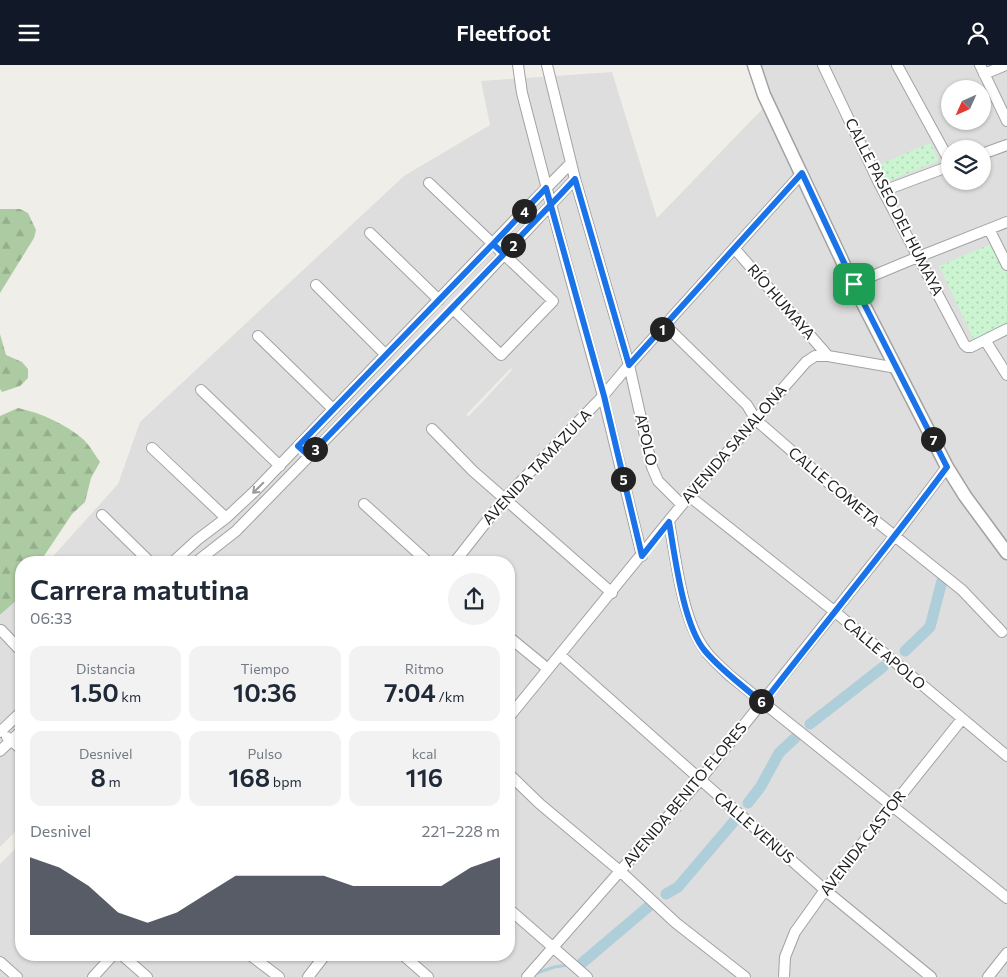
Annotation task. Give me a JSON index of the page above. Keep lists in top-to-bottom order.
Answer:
{
  "streets": {
    "street": [
      "CALLE PASEO DEL HUMAYA",
      "RÍO HUMAYA",
      "APOLO",
      "AVENIDA SANALONA",
      "AVENIDA TAMAZULA",
      "CALLE COMETA",
      "CALLE APOLO",
      "AVENIDA BENITO FLORES",
      "CALLE VENUS",
      "AVENIDA CASTOR"
    ]
  },
  "crossings": [
    ["RÍO HUMAYA", "AVENIDA SANALONA"],
    ["RÍO HUMAYA", "AVENIDA TAMAZULA"],
    ["APOLO", "AVENIDA SANALONA"],
    ["APOLO", "AVENIDA TAMAZULA"],
    ["AVENIDA SANALONA", "CALLE COMETA"],
    ["AVENIDA SANALONA", "CALLE APOLO"],
    ["AVENIDA SANALONA", "CALLE VENUS"],
    ["AVENIDA TAMAZULA", "CALLE COMETA"],
    ["CALLE COMETA", "AVENIDA BENITO FLORES"],
    ["CALLE APOLO", "AVENIDA BENITO FLORES"],
    ["CALLE APOLO", "AVENIDA CASTOR"],
    ["AVENIDA BENITO FLORES", "CALLE VENUS"],
    ["CALLE VENUS", "AVENIDA CASTOR"]
  ],
  "north": "bottom left",
  "page": {
    "header": "Fleetfoot",
    "pins": [
      "4",
      "2",
      "1",
      "7",
      "3",
      "5",
      "6"
    ],
    "heading": ["Carrera matutina", "06:33"],
    "stats": [
      ["Distancia", "1.50 km"],
      ["Tiempo", "10:36"],
      ["Ritmo", "7:04 /km"],
      ["Desnivel", "8 m"],
      ["Pulso", "168 bpm"],
      ["kcal", "116"]
    ],
    "chart": ["Desnivel", "221–228 m"]
  }
}
